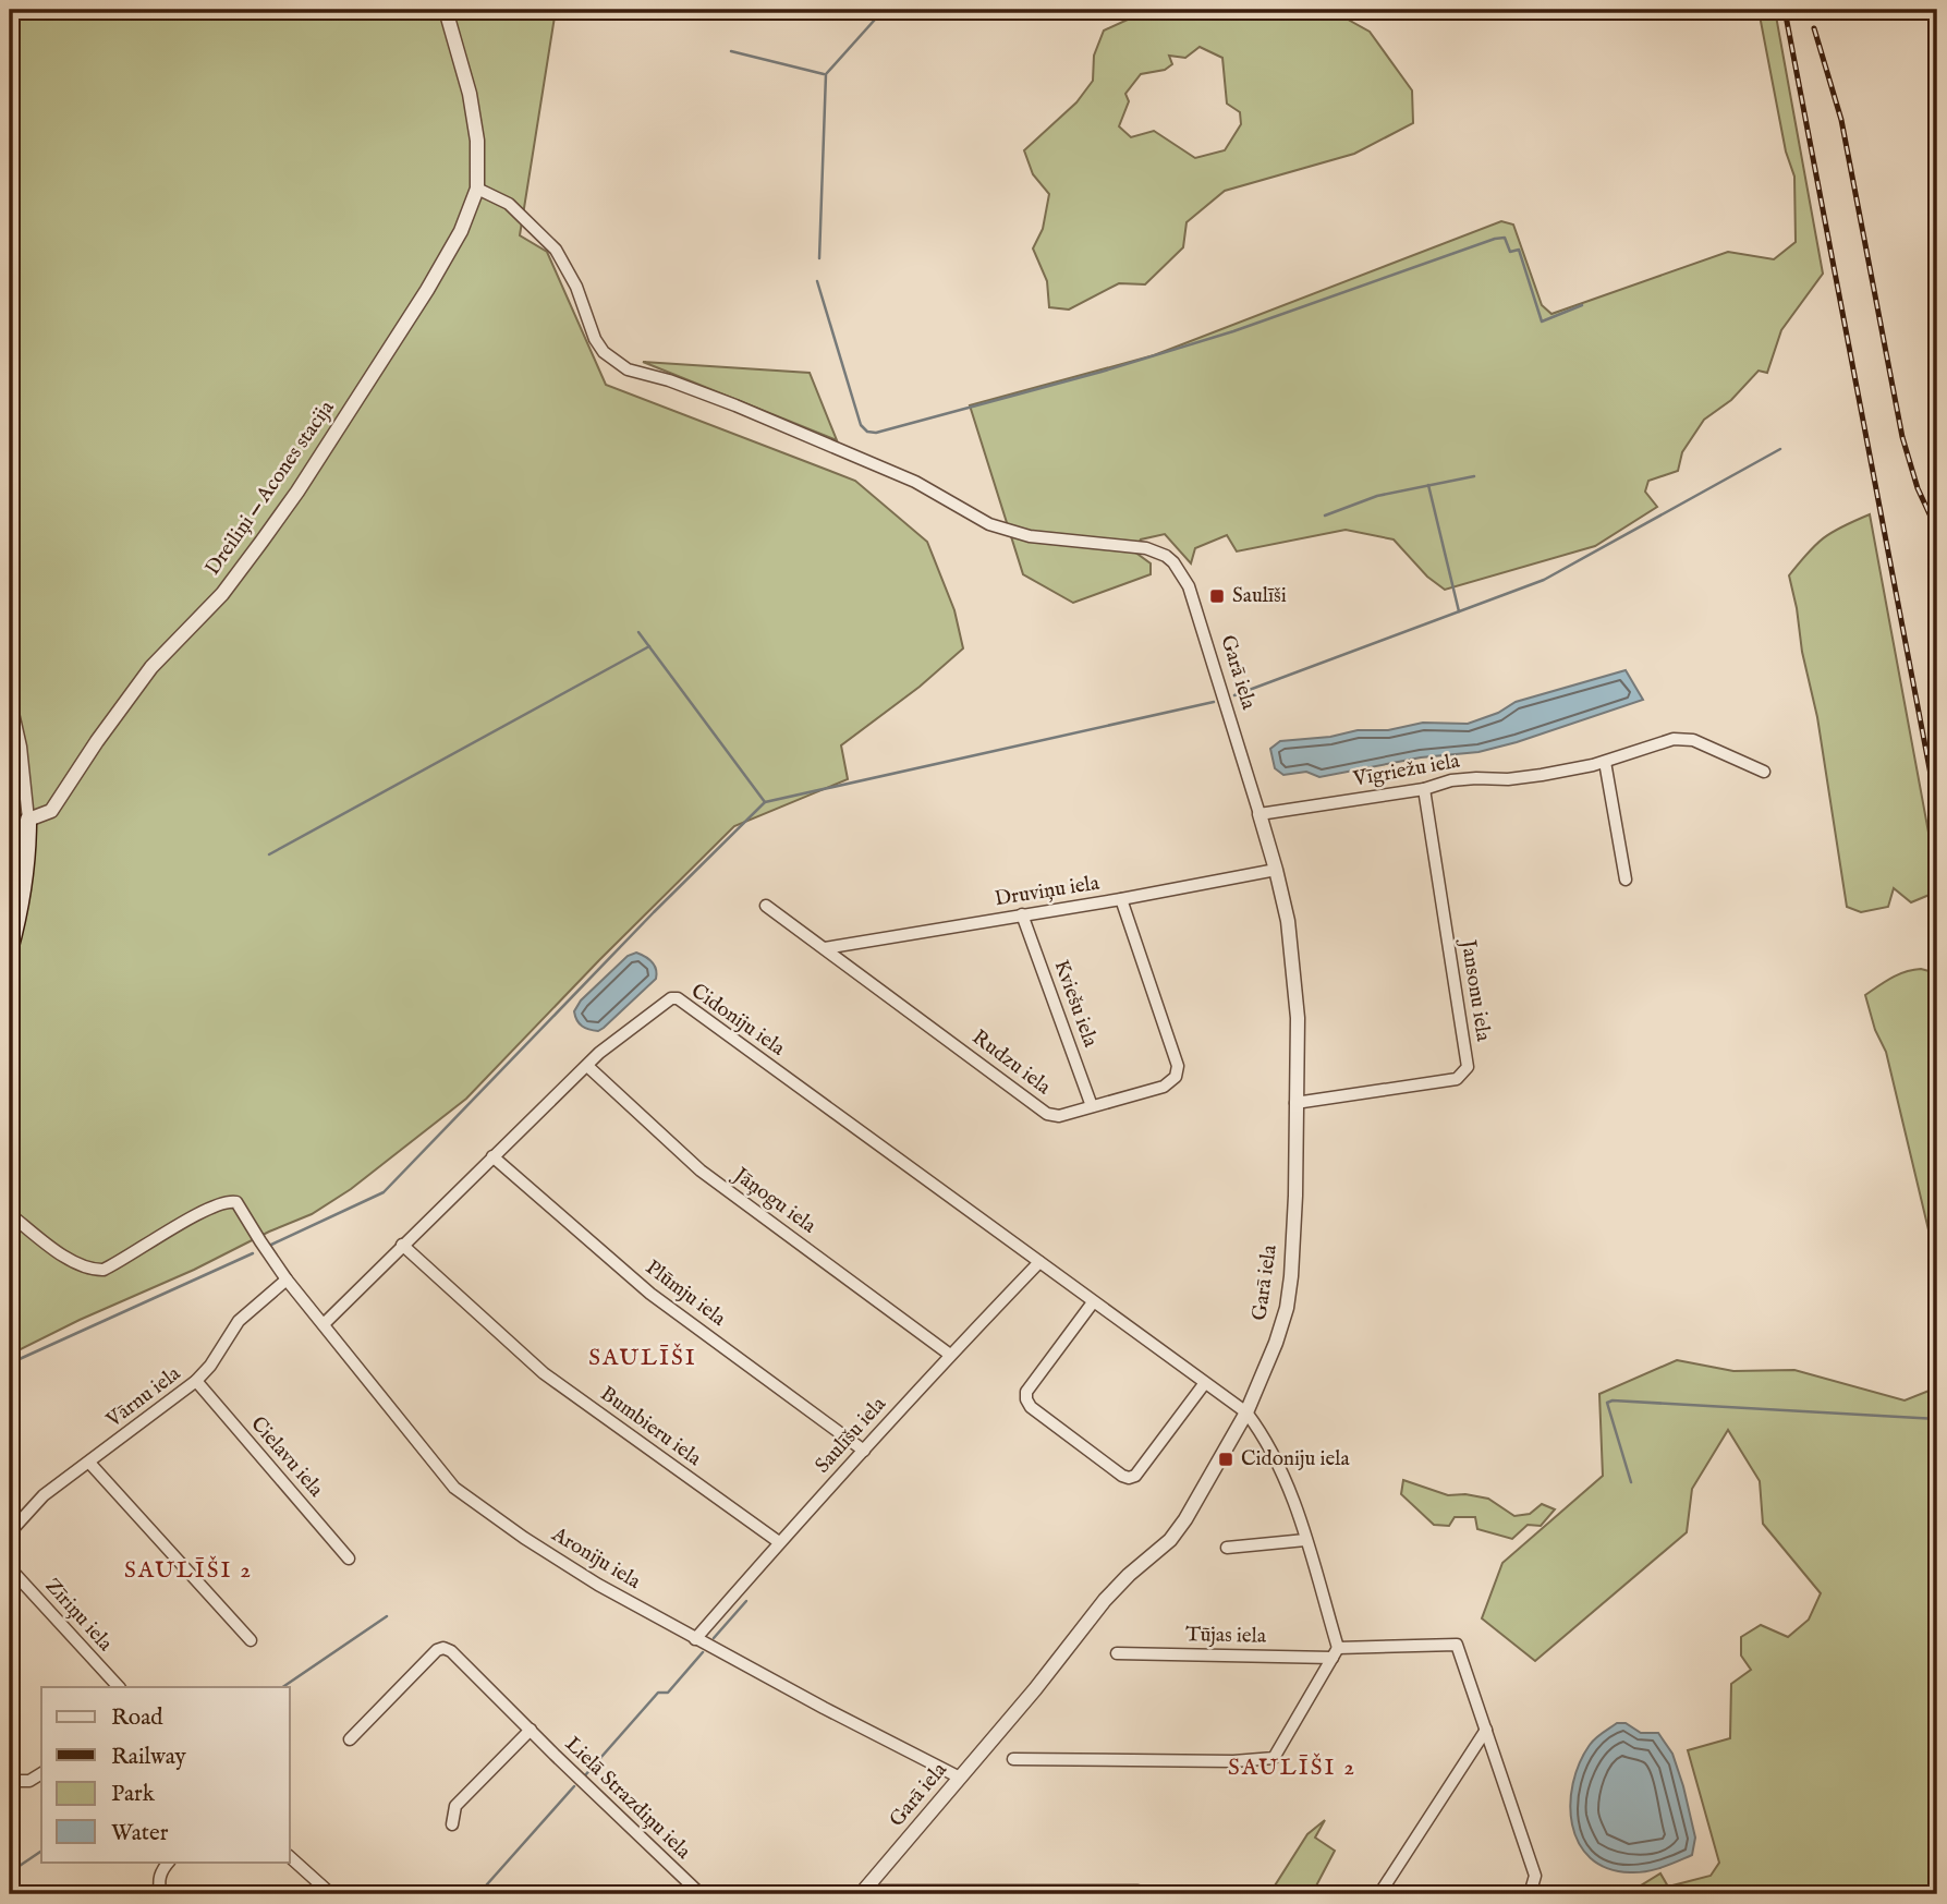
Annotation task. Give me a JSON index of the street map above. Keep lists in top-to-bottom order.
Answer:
{
  "streets": {
    "street": [
      "Dreiliņi — Acones stacija",
      "Garā iela",
      "Vīgriežu iela",
      "Druviņu iela",
      "Jansonu iela",
      "Kviešu iela",
      "Cidoniju iela",
      "Rudzu iela",
      "Jāņogu iela",
      "Plūmju iela",
      "Vārnu iela",
      "Bumbieru iela",
      "Saulīšu iela",
      "Cielavu iela",
      "Aroniju iela",
      "Zīriņu iela",
      "Tūjas iela",
      "Lielā Strazdiņu iela"
    ]
  },
  "crossings": [
    ["Dreiliņi — Acones stacija", "Garā iela"],
    ["Garā iela", "Vīgriežu iela"],
    ["Garā iela", "Druviņu iela"],
    ["Garā iela", "Jansonu iela"],
    ["Garā iela", "Cidoniju iela"],
    ["Garā iela", "Aroniju iela"],
    ["Vīgriežu iela", "Jansonu iela"],
    ["Druviņu iela", "Kviešu iela"],
    ["Druviņu iela", "Rudzu iela"],
    ["Kviešu iela", "Rudzu iela"],
    ["Cidoniju iela", "Jāņogu iela"],
    ["Cidoniju iela", "Plūmju iela"],
    ["Cidoniju iela", "Bumbieru iela"],
    ["Cidoniju iela", "Saulīšu iela"],
    ["Cidoniju iela", "Aroniju iela"],
    ["Cidoniju iela", "Tūjas iela"],
    ["Jāņogu iela", "Saulīšu iela"],
    ["Plūmju iela", "Saulīšu iela"],
    ["Vārnu iela", "Cielavu iela"],
    ["Vārnu iela", "Aroniju iela"],
    ["Bumbieru iela", "Saulīšu iela"],
    ["Saulīšu iela", "Aroniju iela"]
  ],
  "districts": ["SAULĪŠI", "SAULĪŠI 2", "SAULĪŠI 2"],
  "places": {
    "transit": ["Saulīši", "Cidoniju iela"]
  },
  "legend": [
    "Road",
    "Railway",
    "Park",
    "Water"
  ]
}
